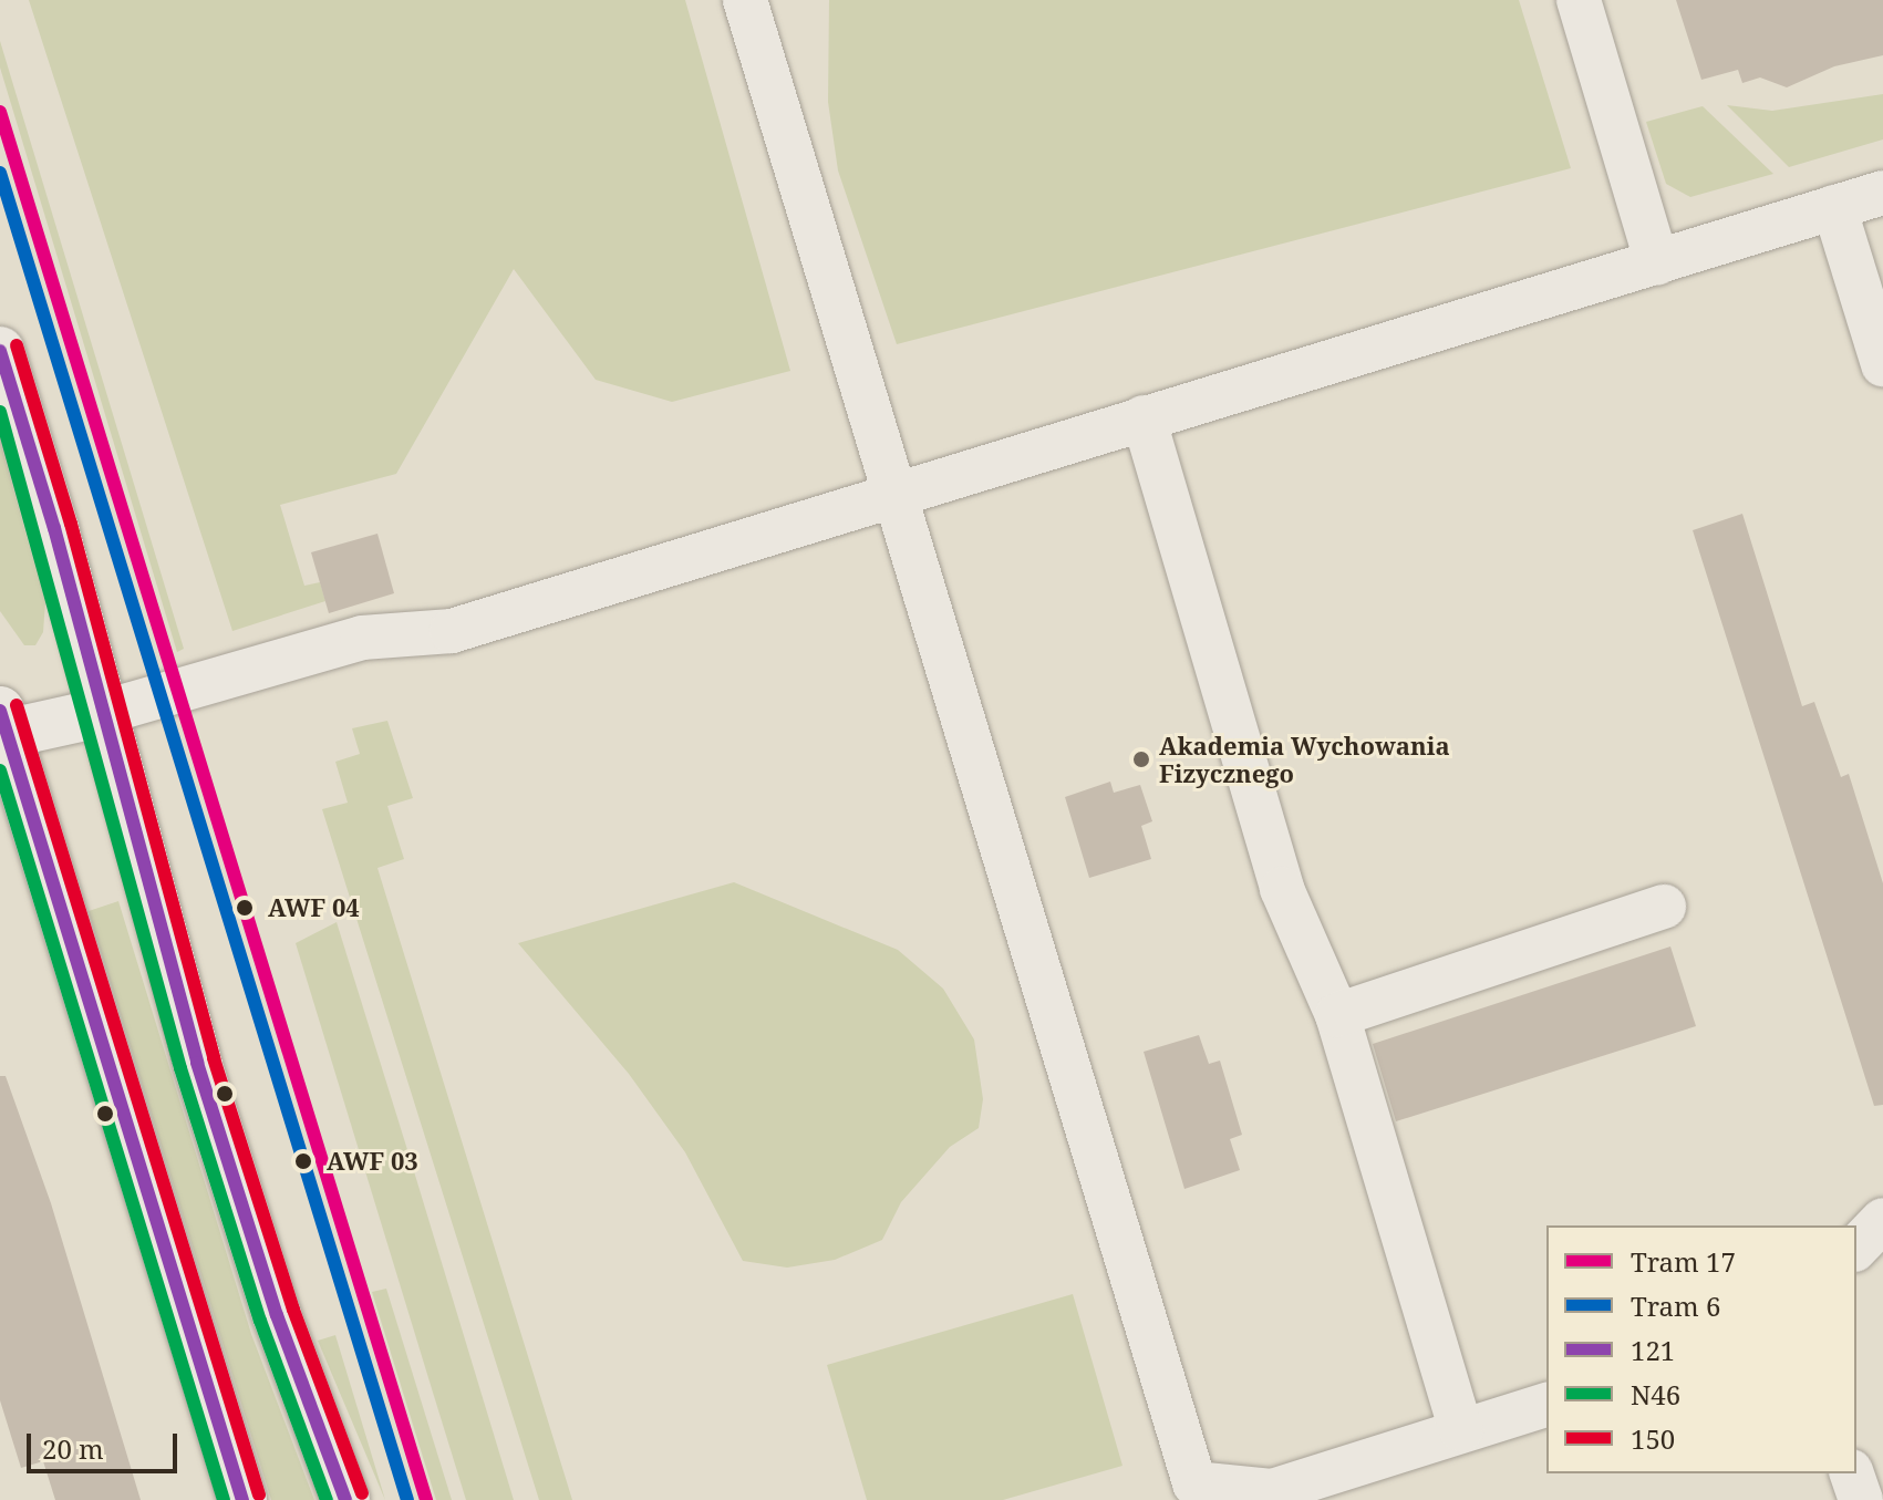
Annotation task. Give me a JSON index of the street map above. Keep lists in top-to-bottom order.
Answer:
{
  "places": ["Akademia Wychowania Fizycznego", "AWF 04", "AWF 03"],
  "lines": [
    "tram line 17",
    "tram line 6",
    "transit line 150",
    "transit line 121",
    "transit line N46"
  ],
  "legend": [
    "Tram 17",
    "Tram 6",
    "121",
    "N46",
    "150"
  ],
  "scale_bar": "20 m"
}
